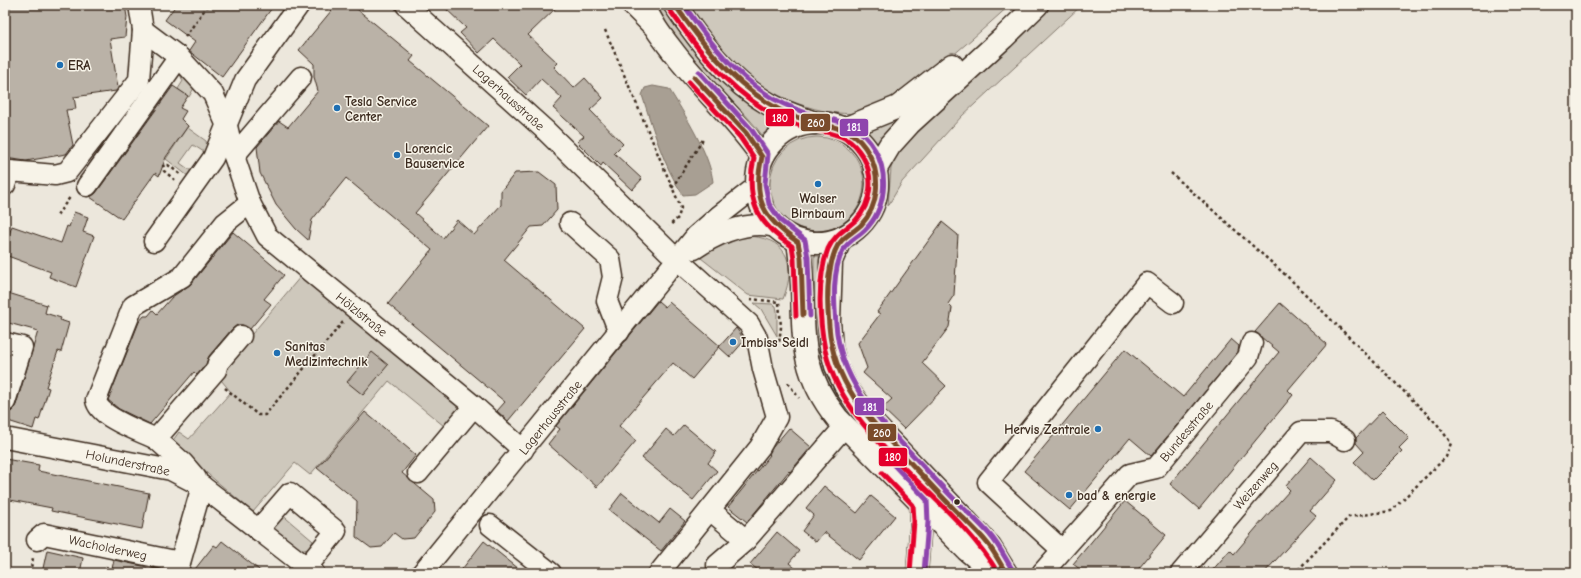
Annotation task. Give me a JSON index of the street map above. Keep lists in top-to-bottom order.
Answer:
{
  "streets": {
    "street": [
      "Lagerhausstraße",
      "Hölzlstraße",
      "Bundesstraße",
      "Holunderstraße",
      "Weizenweg",
      "Wacholderweg"
    ]
  },
  "crossings": [
    ["Lagerhausstraße", "Hölzlstraße"],
    ["Holunderstraße", "Wacholderweg"]
  ],
  "places": [
    "ERA",
    "Tesla Service Center",
    "Lorencic Bauservice",
    "Walser Birnbaum",
    "Imbiss Seidl",
    "Sanitas Medizintechnik",
    "Hervis Zentrale",
    "bad & energie"
  ],
  "lines": ["transit line 260", "transit line 181", "transit line 180"]
}
